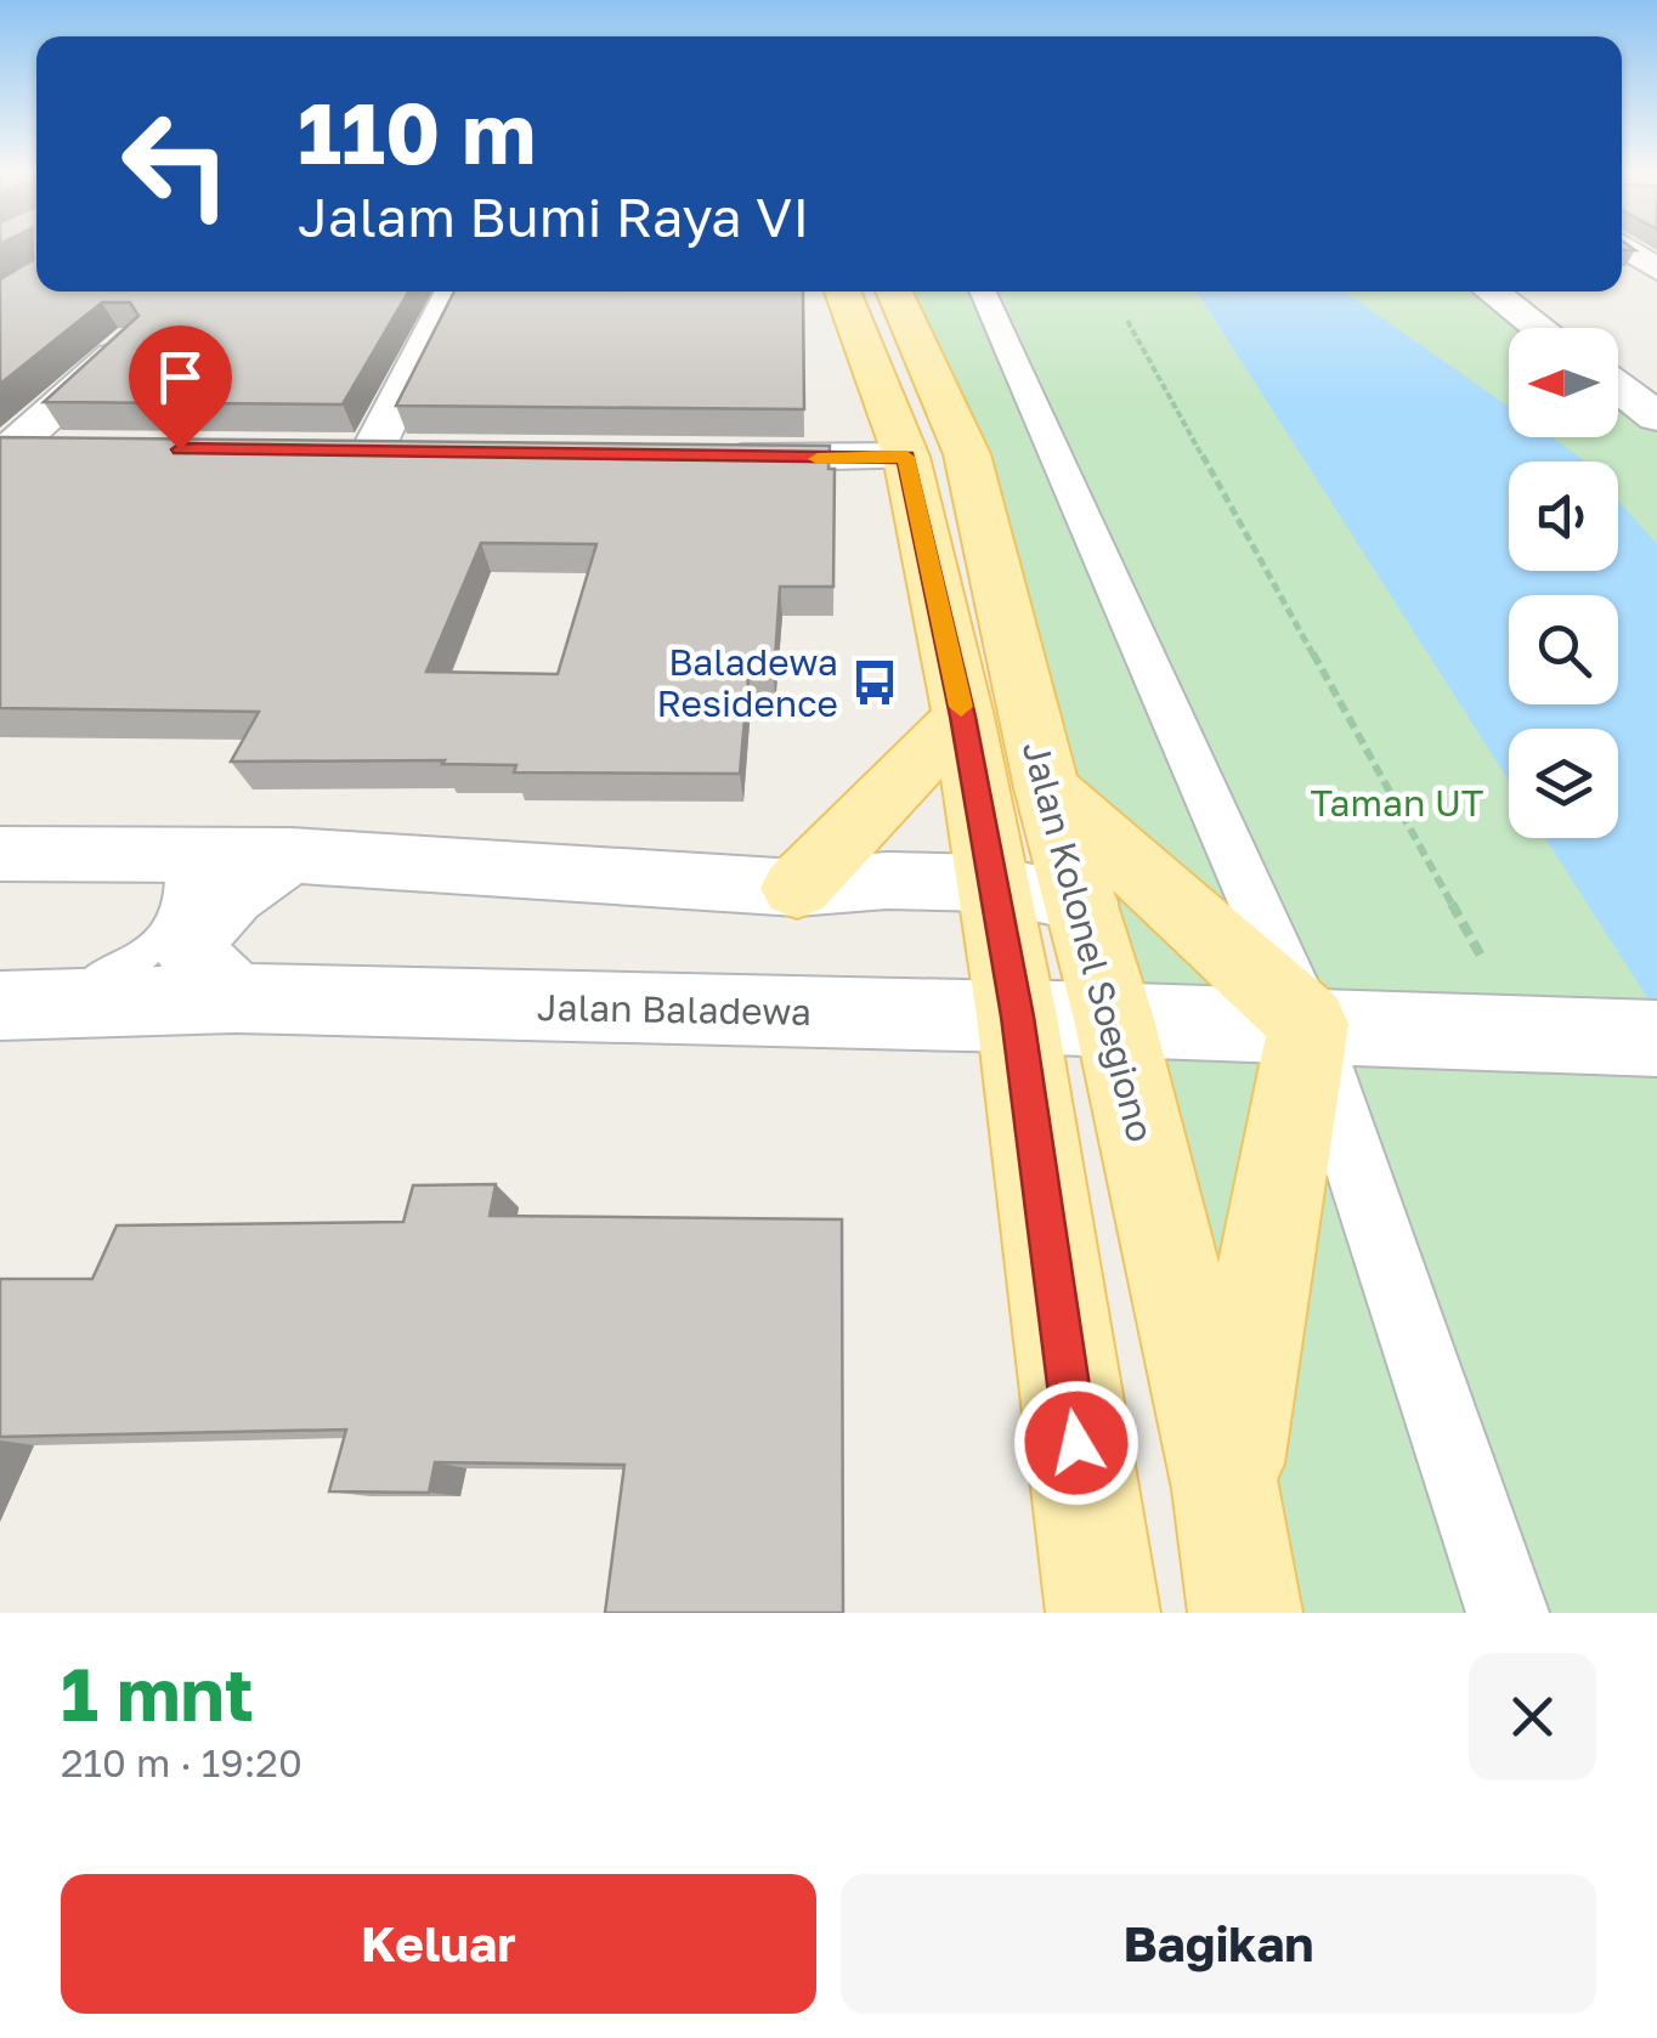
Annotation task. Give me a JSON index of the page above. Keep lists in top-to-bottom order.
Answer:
{
  "streets": {
    "main road": ["Jalan Kolonel Soegiono"],
    "street": ["Jalan Baladewa"]
  },
  "crossings": [
    ["Jalan Kolonel Soegiono", "Jalan Baladewa"]
  ],
  "parks": ["Taman UT"],
  "places": {
    "bus stop": ["Baladewa Residence"]
  },
  "north": "left",
  "page": {
    "turn": ["110 m", "Jalam Bumi Raya VI"],
    "heading": ["1 mnt", "210 m · 19:20"],
    "buttons": ["Keluar", "Bagikan"]
  }
}
